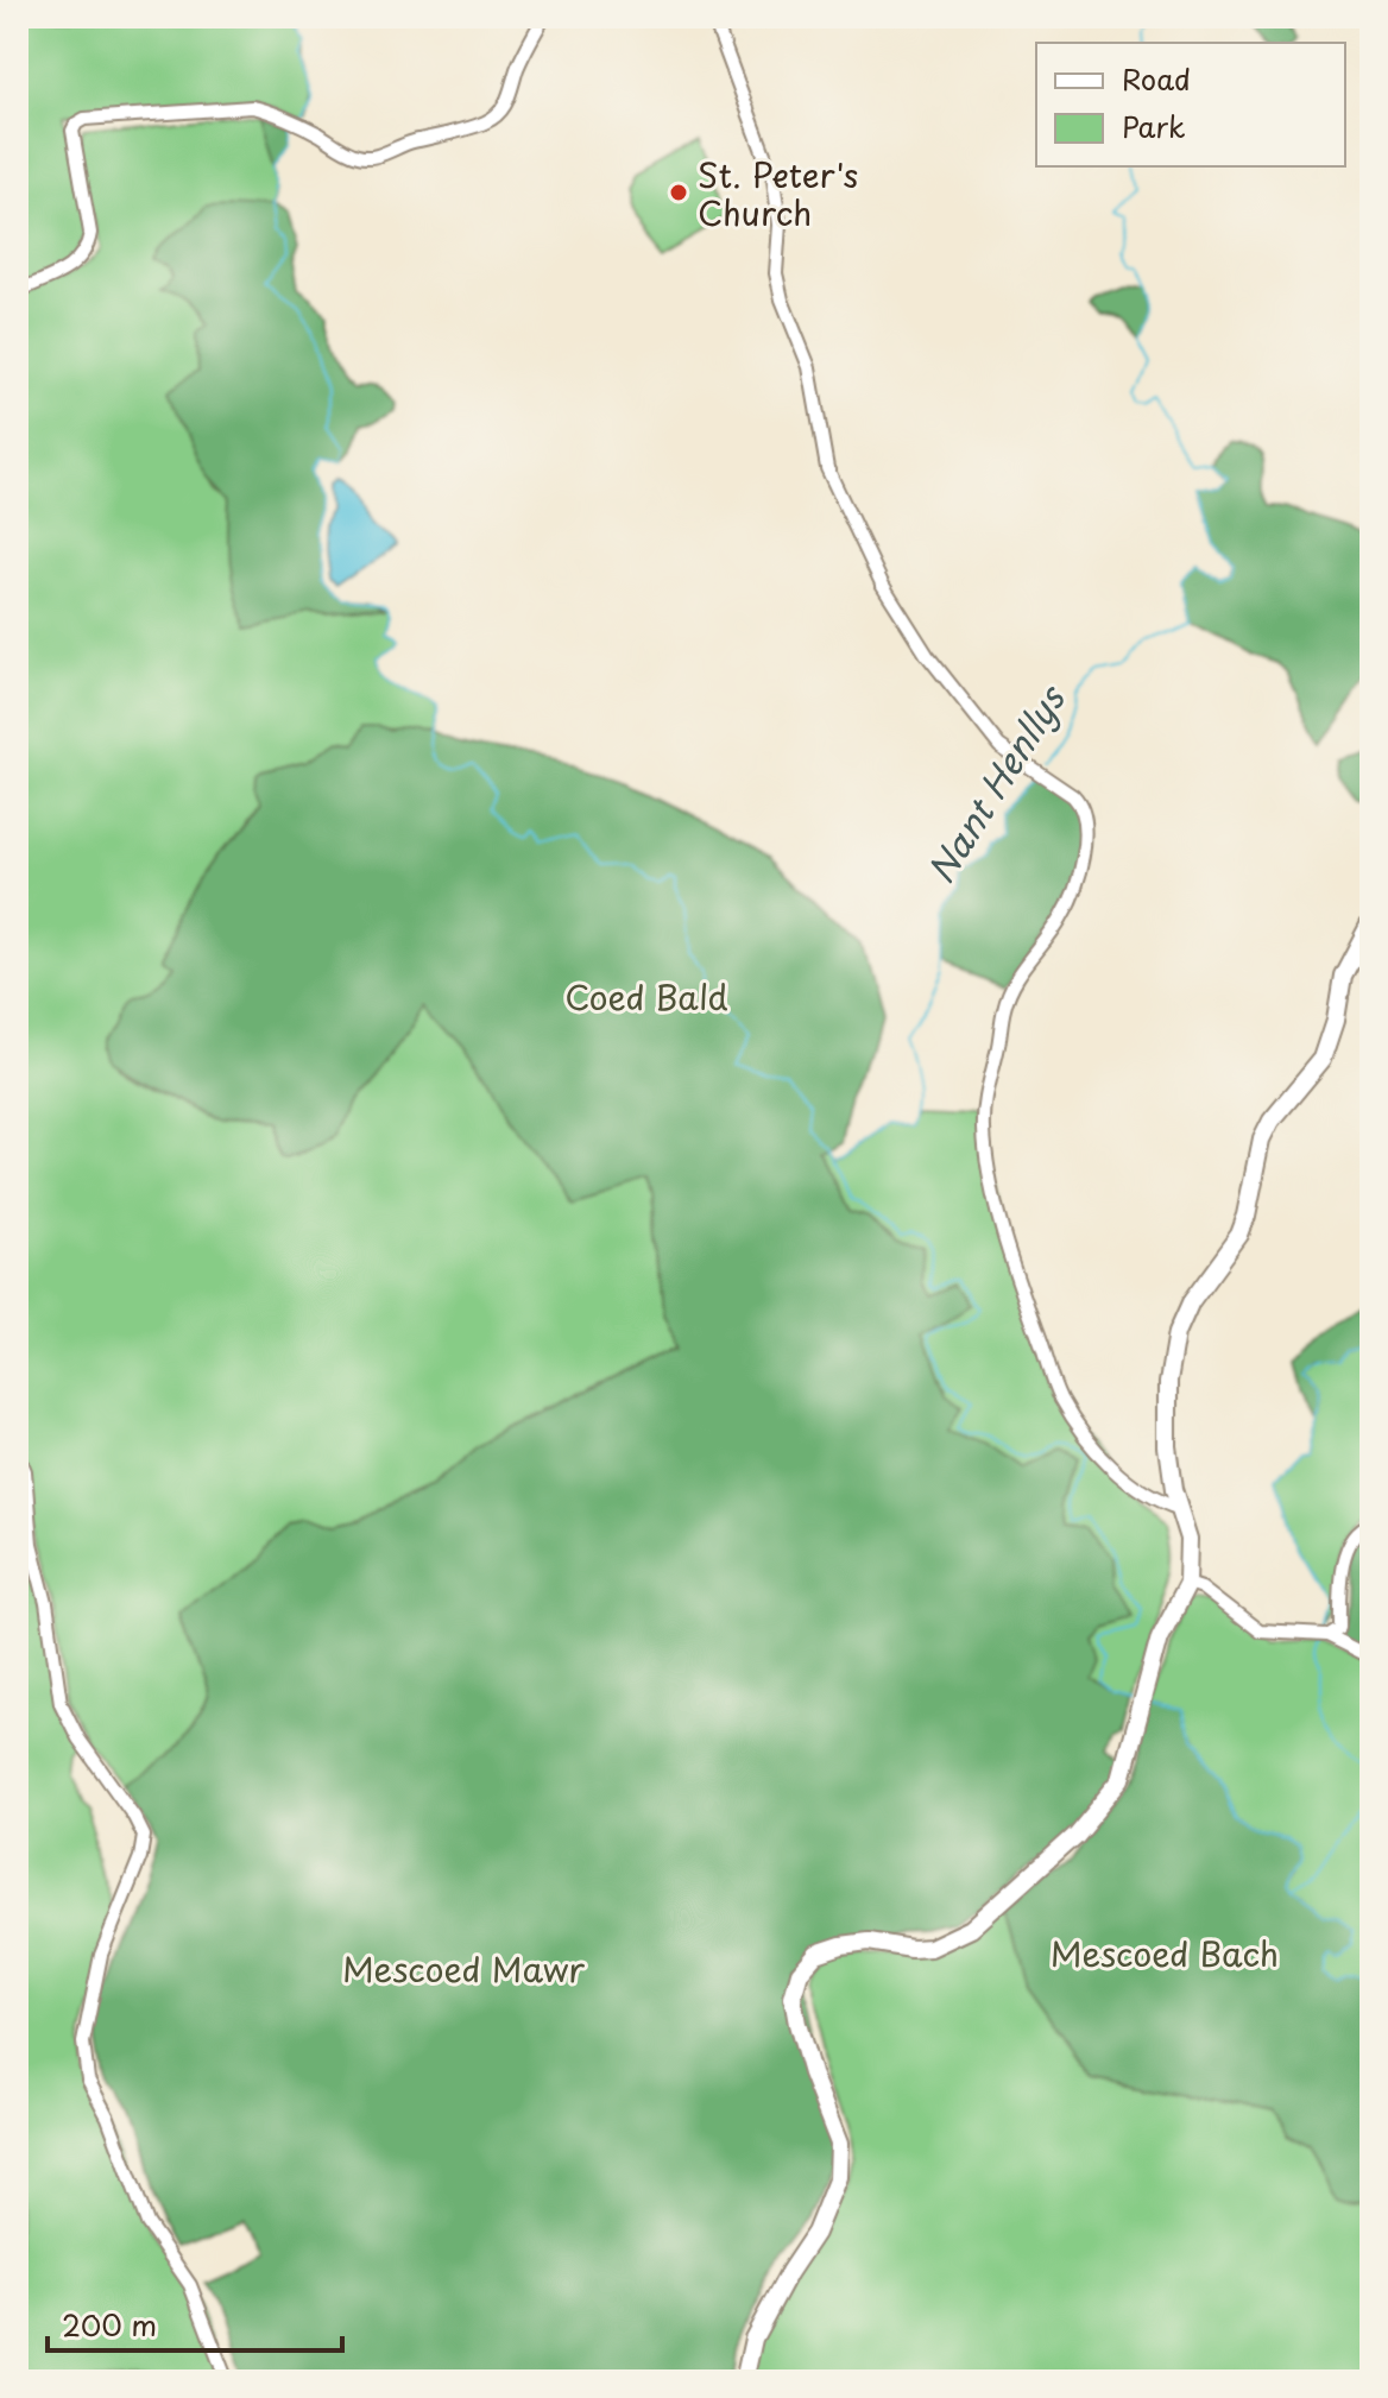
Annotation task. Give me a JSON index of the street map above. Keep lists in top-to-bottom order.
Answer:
{
  "water": ["Nant Henllys"],
  "parks": ["Coed Bald", "Mescoed Bach", "Mescoed Mawr"],
  "places": ["St. Peter's Church"],
  "legend": ["Road", "Park"],
  "scale_bar": "200 m"
}
